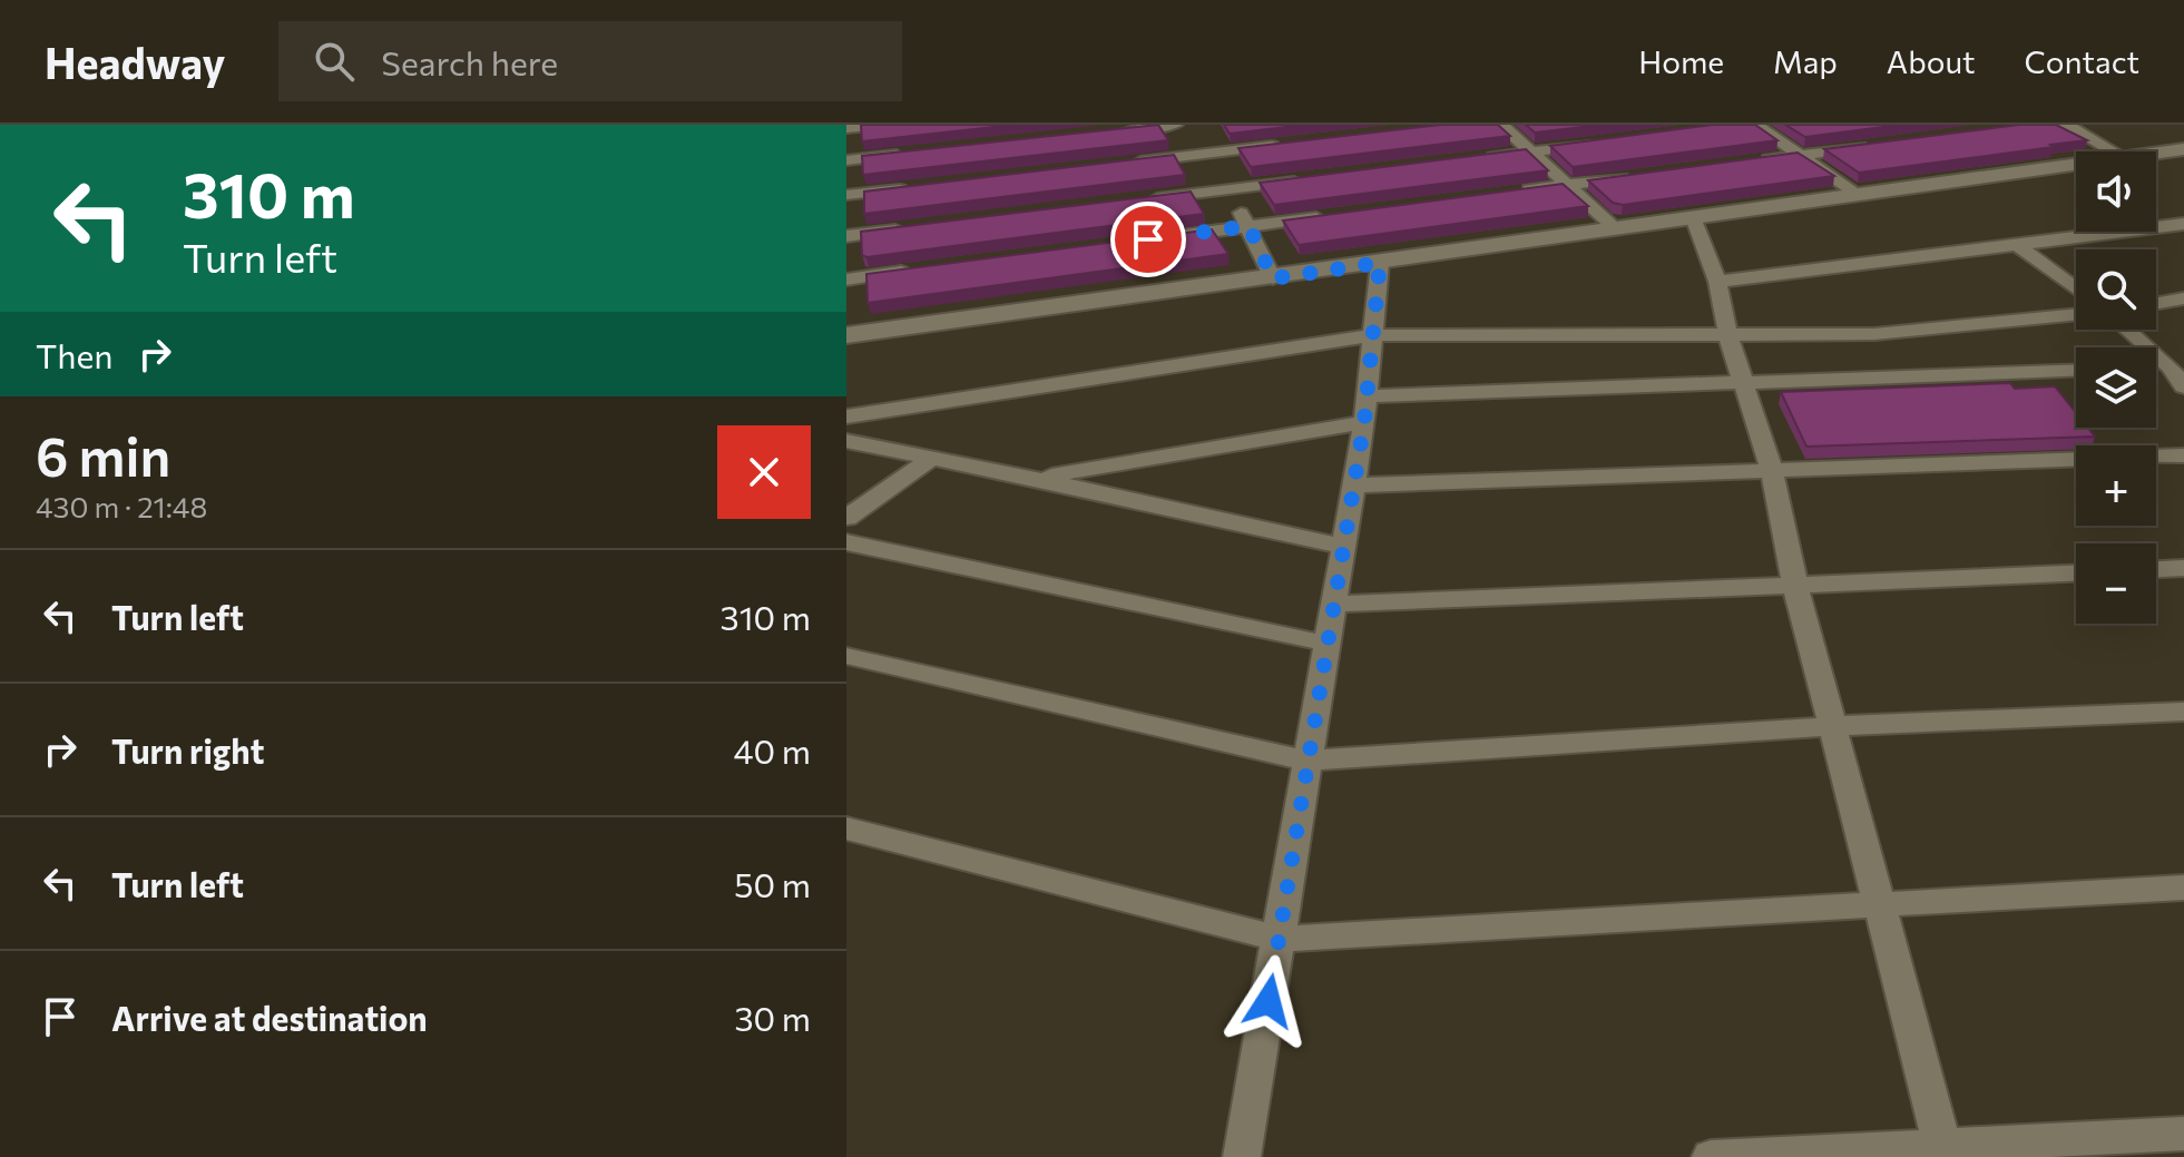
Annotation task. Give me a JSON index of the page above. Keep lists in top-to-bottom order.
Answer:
{
  "page": {
    "header": "Headway",
    "search": "Search here",
    "nav": [
      "Home",
      "Map",
      "About",
      "Contact"
    ],
    "turn": ["310 m", "Turn left"],
    "map_buttons": ["+", "−"],
    "then": "Then",
    "heading": ["6 min", "430 m · 21:48"],
    "list": [
      {
        "name": "Turn left",
        "value": "310 m"
      },
      {
        "name": "Turn right",
        "value": "40 m"
      },
      {
        "name": "Turn left",
        "value": "50 m"
      },
      {
        "name": "Arrive at destination",
        "value": "30 m"
      }
    ]
  }
}
